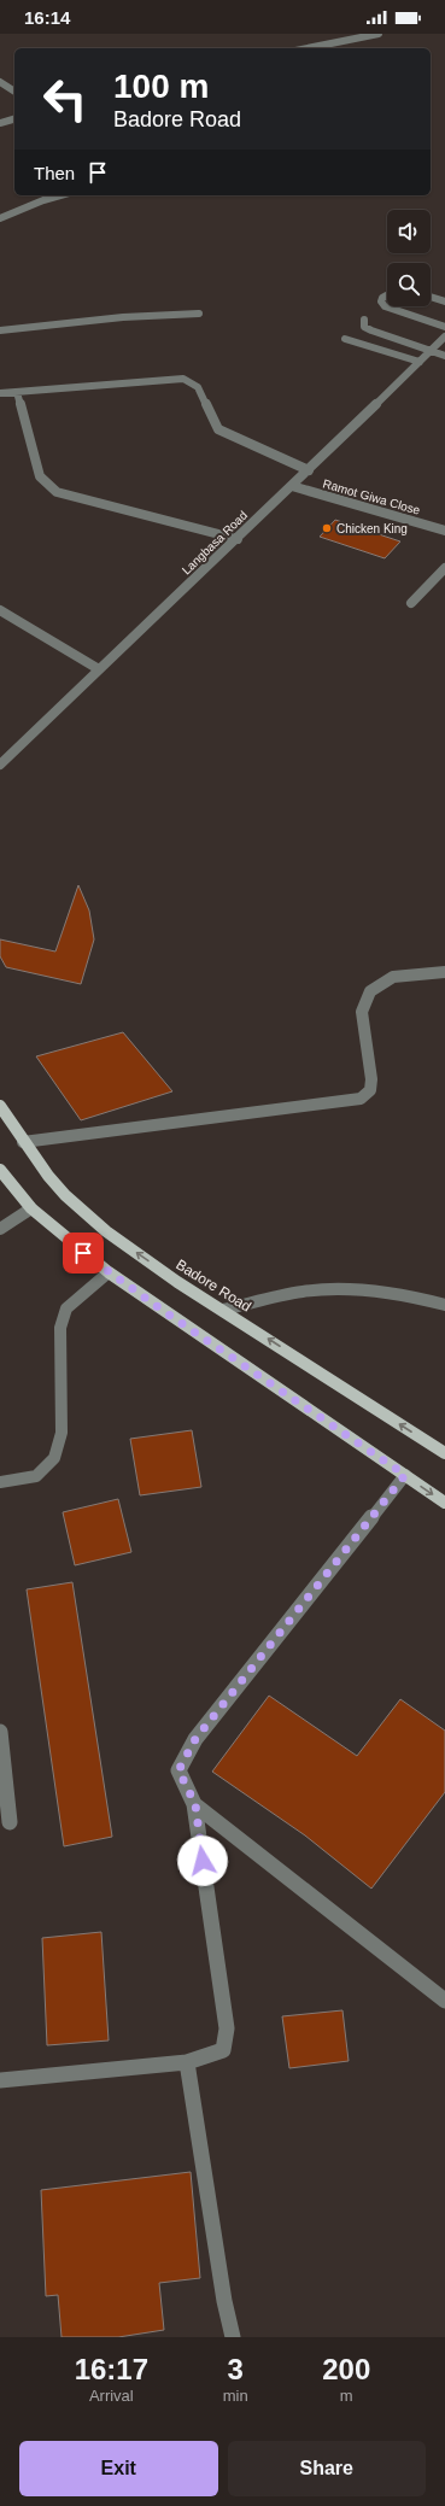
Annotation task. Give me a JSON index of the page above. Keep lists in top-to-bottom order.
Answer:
{
  "streets": {
    "main road": ["Badore Road"],
    "street": ["Ramot Giwa Close", "Langbasa Road"]
  },
  "crossings": [
    ["Ramot Giwa Close", "Langbasa Road"]
  ],
  "places": ["Chicken King"],
  "page": {
    "status": "16:14",
    "turn": ["100 m", "Badore Road"],
    "then": "Then",
    "eta": [
      "16:17",
      "Arrival",
      "3",
      "min",
      "200",
      "m"
    ],
    "buttons": ["Exit", "Share"]
  }
}
